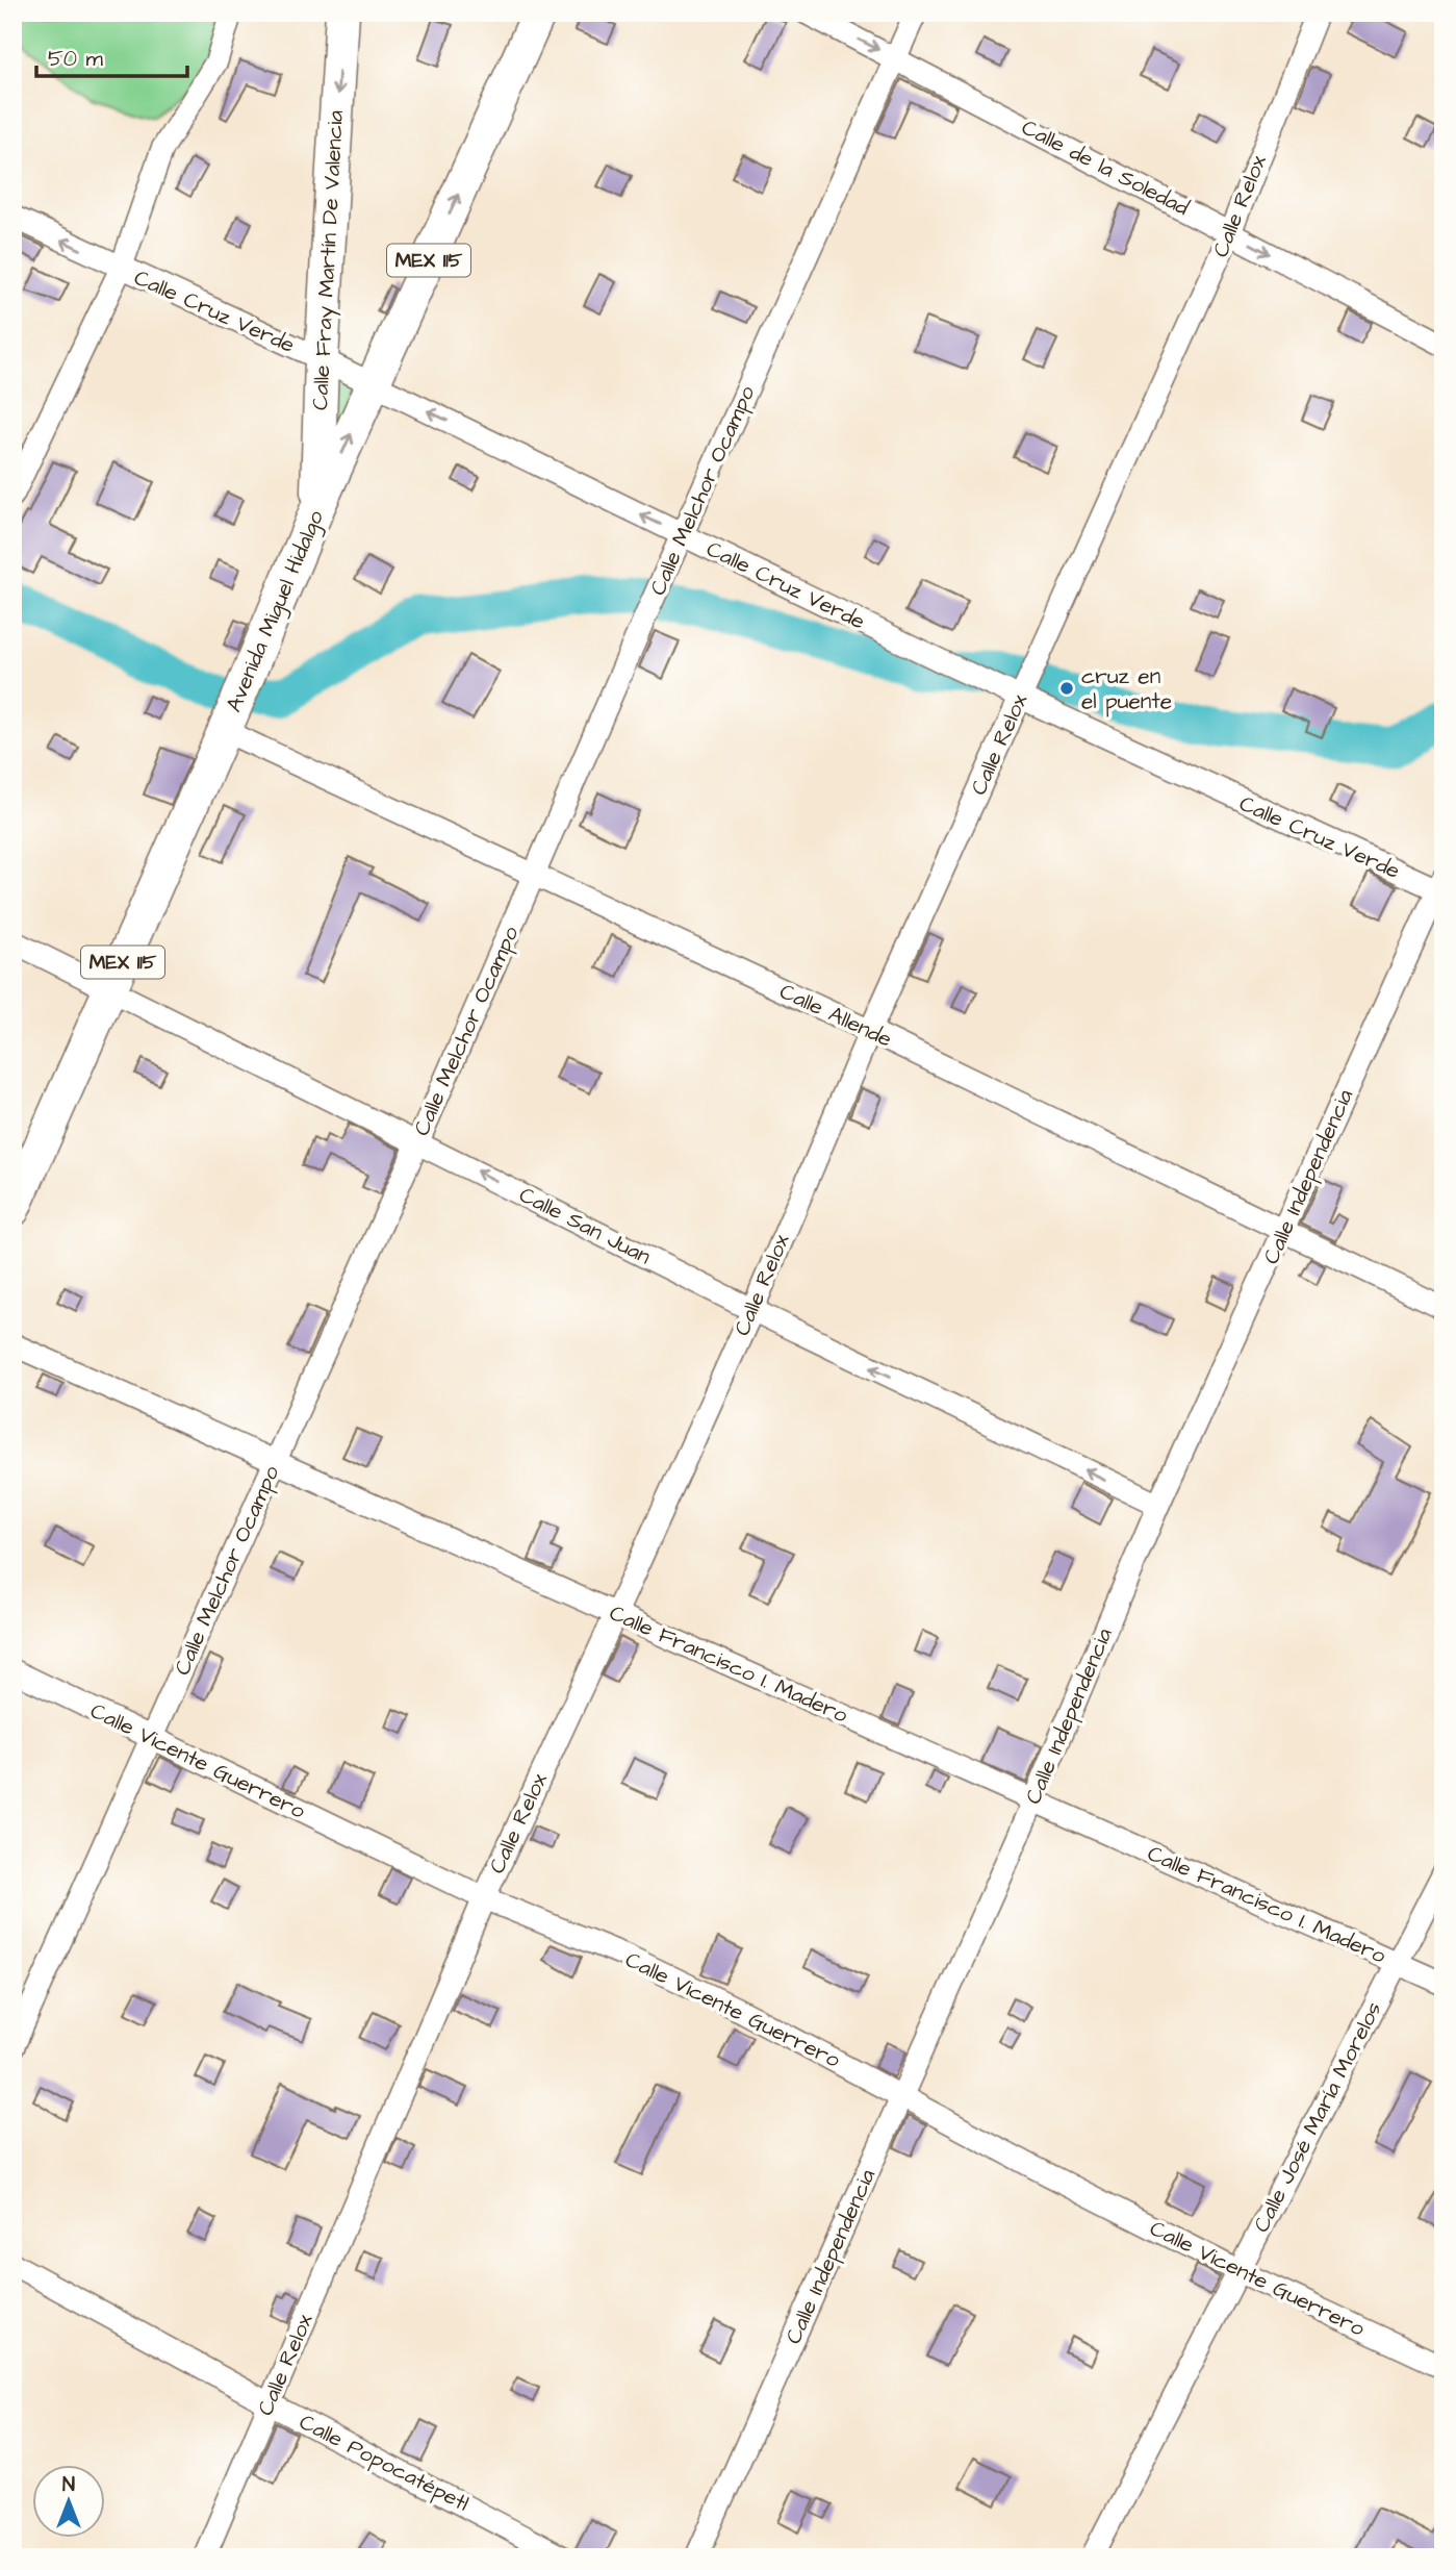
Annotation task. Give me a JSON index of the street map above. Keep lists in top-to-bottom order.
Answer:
{
  "streets": {
    "main road": ["Calle Fray Martín De Valencia", "MEX 115", "Avenida Miguel Hidalgo"],
    "street": [
      "Calle de la Soledad",
      "Calle Relox",
      "Calle Cruz Verde",
      "Calle Melchor Ocampo",
      "Calle Allende",
      "Calle Independencia",
      "Calle San Juan",
      "Calle Francisco I. Madero",
      "Calle Vicente Guerrero",
      "Calle José María Morelos",
      "Calle Popocatépetl"
    ]
  },
  "crossings": [
    ["Calle de la Soledad", "Calle Relox"],
    ["Calle de la Soledad", "Calle Melchor Ocampo"],
    ["Calle Relox", "Calle Cruz Verde"],
    ["Calle Relox", "Calle Allende"],
    ["Calle Relox", "Calle San Juan"],
    ["Calle Relox", "Calle Francisco I. Madero"],
    ["Calle Relox", "Calle Vicente Guerrero"],
    ["Calle Relox", "Calle Popocatépetl"],
    ["Calle Fray Martín De Valencia", "Calle Cruz Verde"],
    ["Calle Fray Martín De Valencia", "Avenida Miguel Hidalgo"],
    ["Calle Cruz Verde", "Calle Melchor Ocampo"],
    ["Calle Cruz Verde", "Avenida Miguel Hidalgo"],
    ["Calle Cruz Verde", "Calle Independencia"],
    ["Calle Melchor Ocampo", "Calle Allende"],
    ["Calle Melchor Ocampo", "Calle San Juan"],
    ["Calle Melchor Ocampo", "Calle Francisco I. Madero"],
    ["Calle Melchor Ocampo", "Calle Vicente Guerrero"],
    ["Avenida Miguel Hidalgo", "Calle Allende"],
    ["Avenida Miguel Hidalgo", "Calle San Juan"],
    ["Calle Allende", "Calle Independencia"],
    ["Calle Independencia", "Calle San Juan"],
    ["Calle Independencia", "Calle Francisco I. Madero"],
    ["Calle Independencia", "Calle Vicente Guerrero"],
    ["Calle Francisco I. Madero", "Calle José María Morelos"],
    ["Calle Vicente Guerrero", "Calle José María Morelos"]
  ],
  "one_way": [
    "Calle de la Soledad",
    "Calle Fray Martín De Valencia",
    "Avenida Miguel Hidalgo",
    "Calle San Juan"
  ],
  "places": ["cruz en el puente"],
  "scale_bar": "50 m",
  "north": "top"
}
